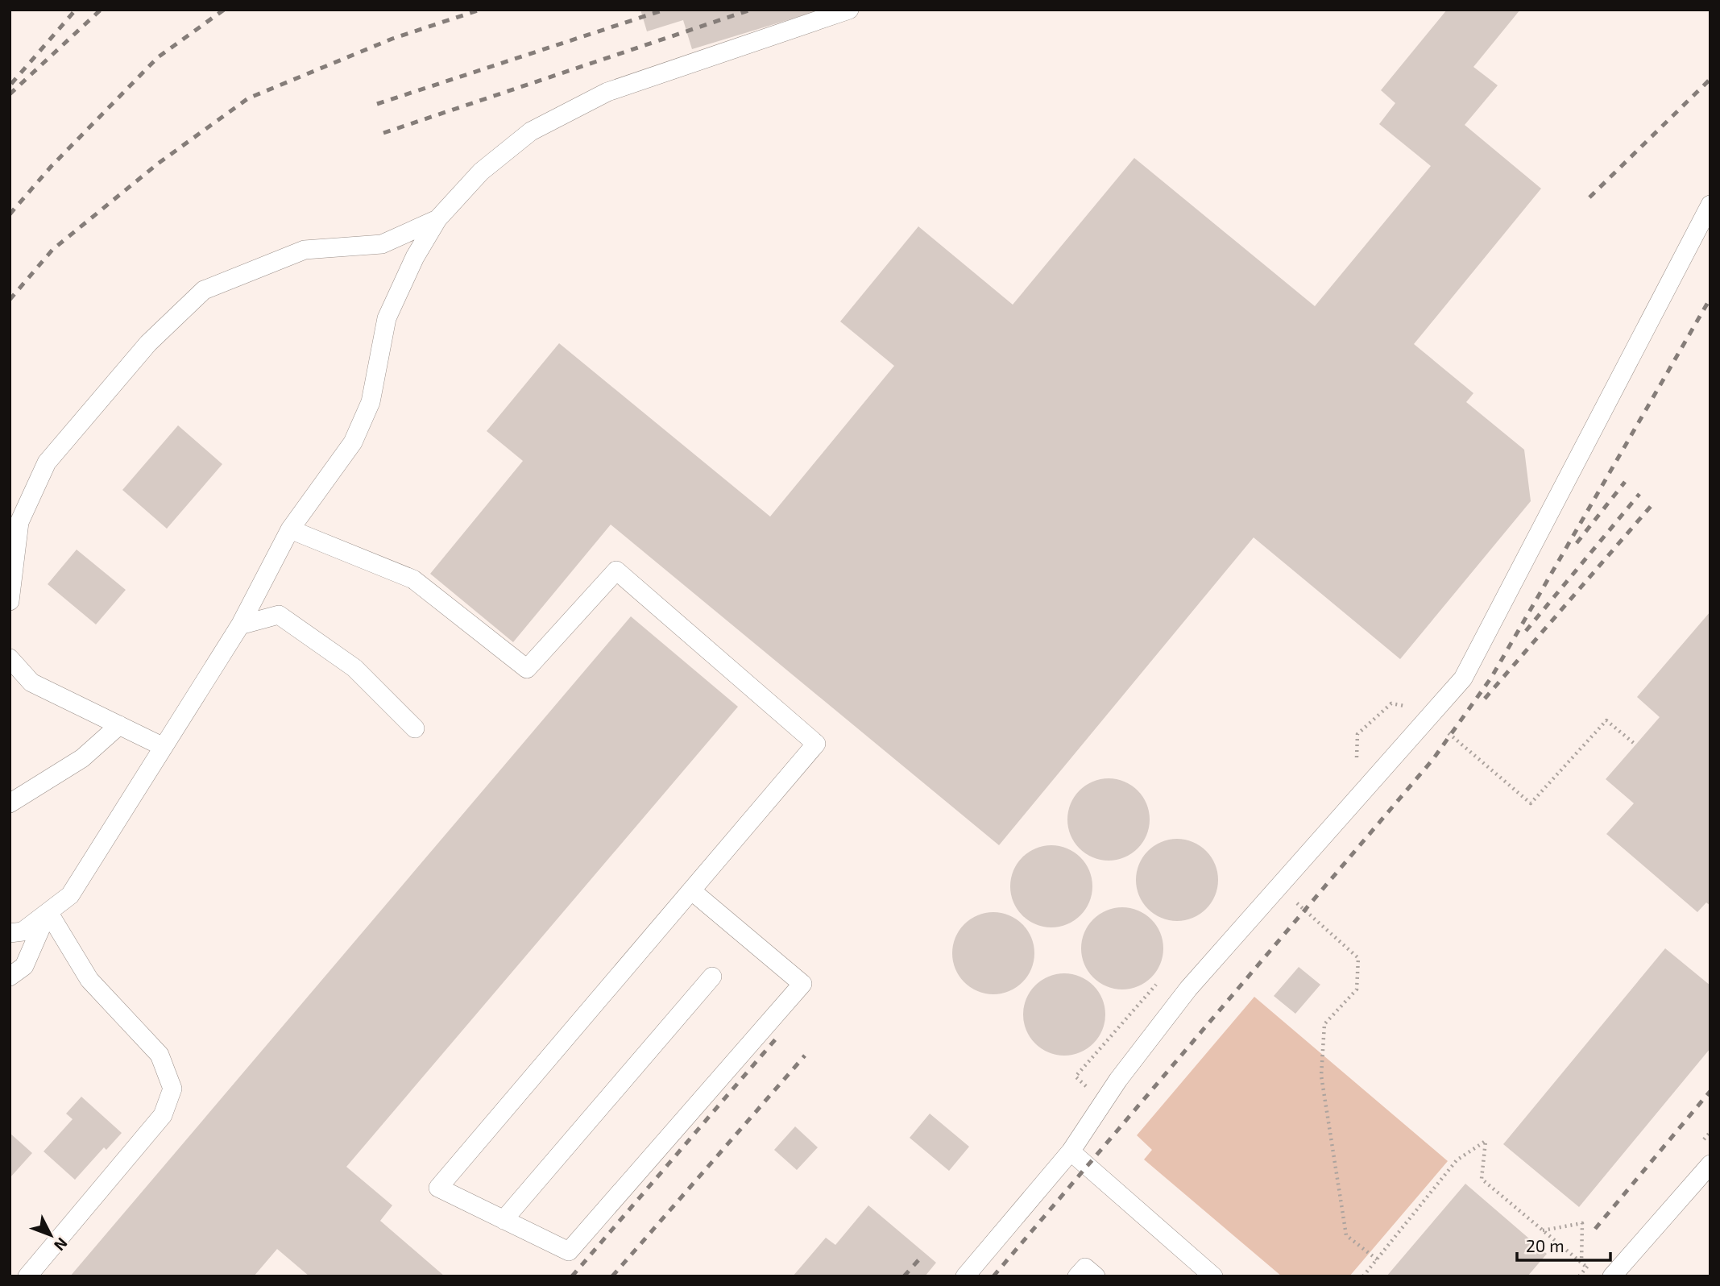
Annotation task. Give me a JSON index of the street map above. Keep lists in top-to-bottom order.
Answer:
{
  "scale_bar": "20 m",
  "north": "bottom right"
}
